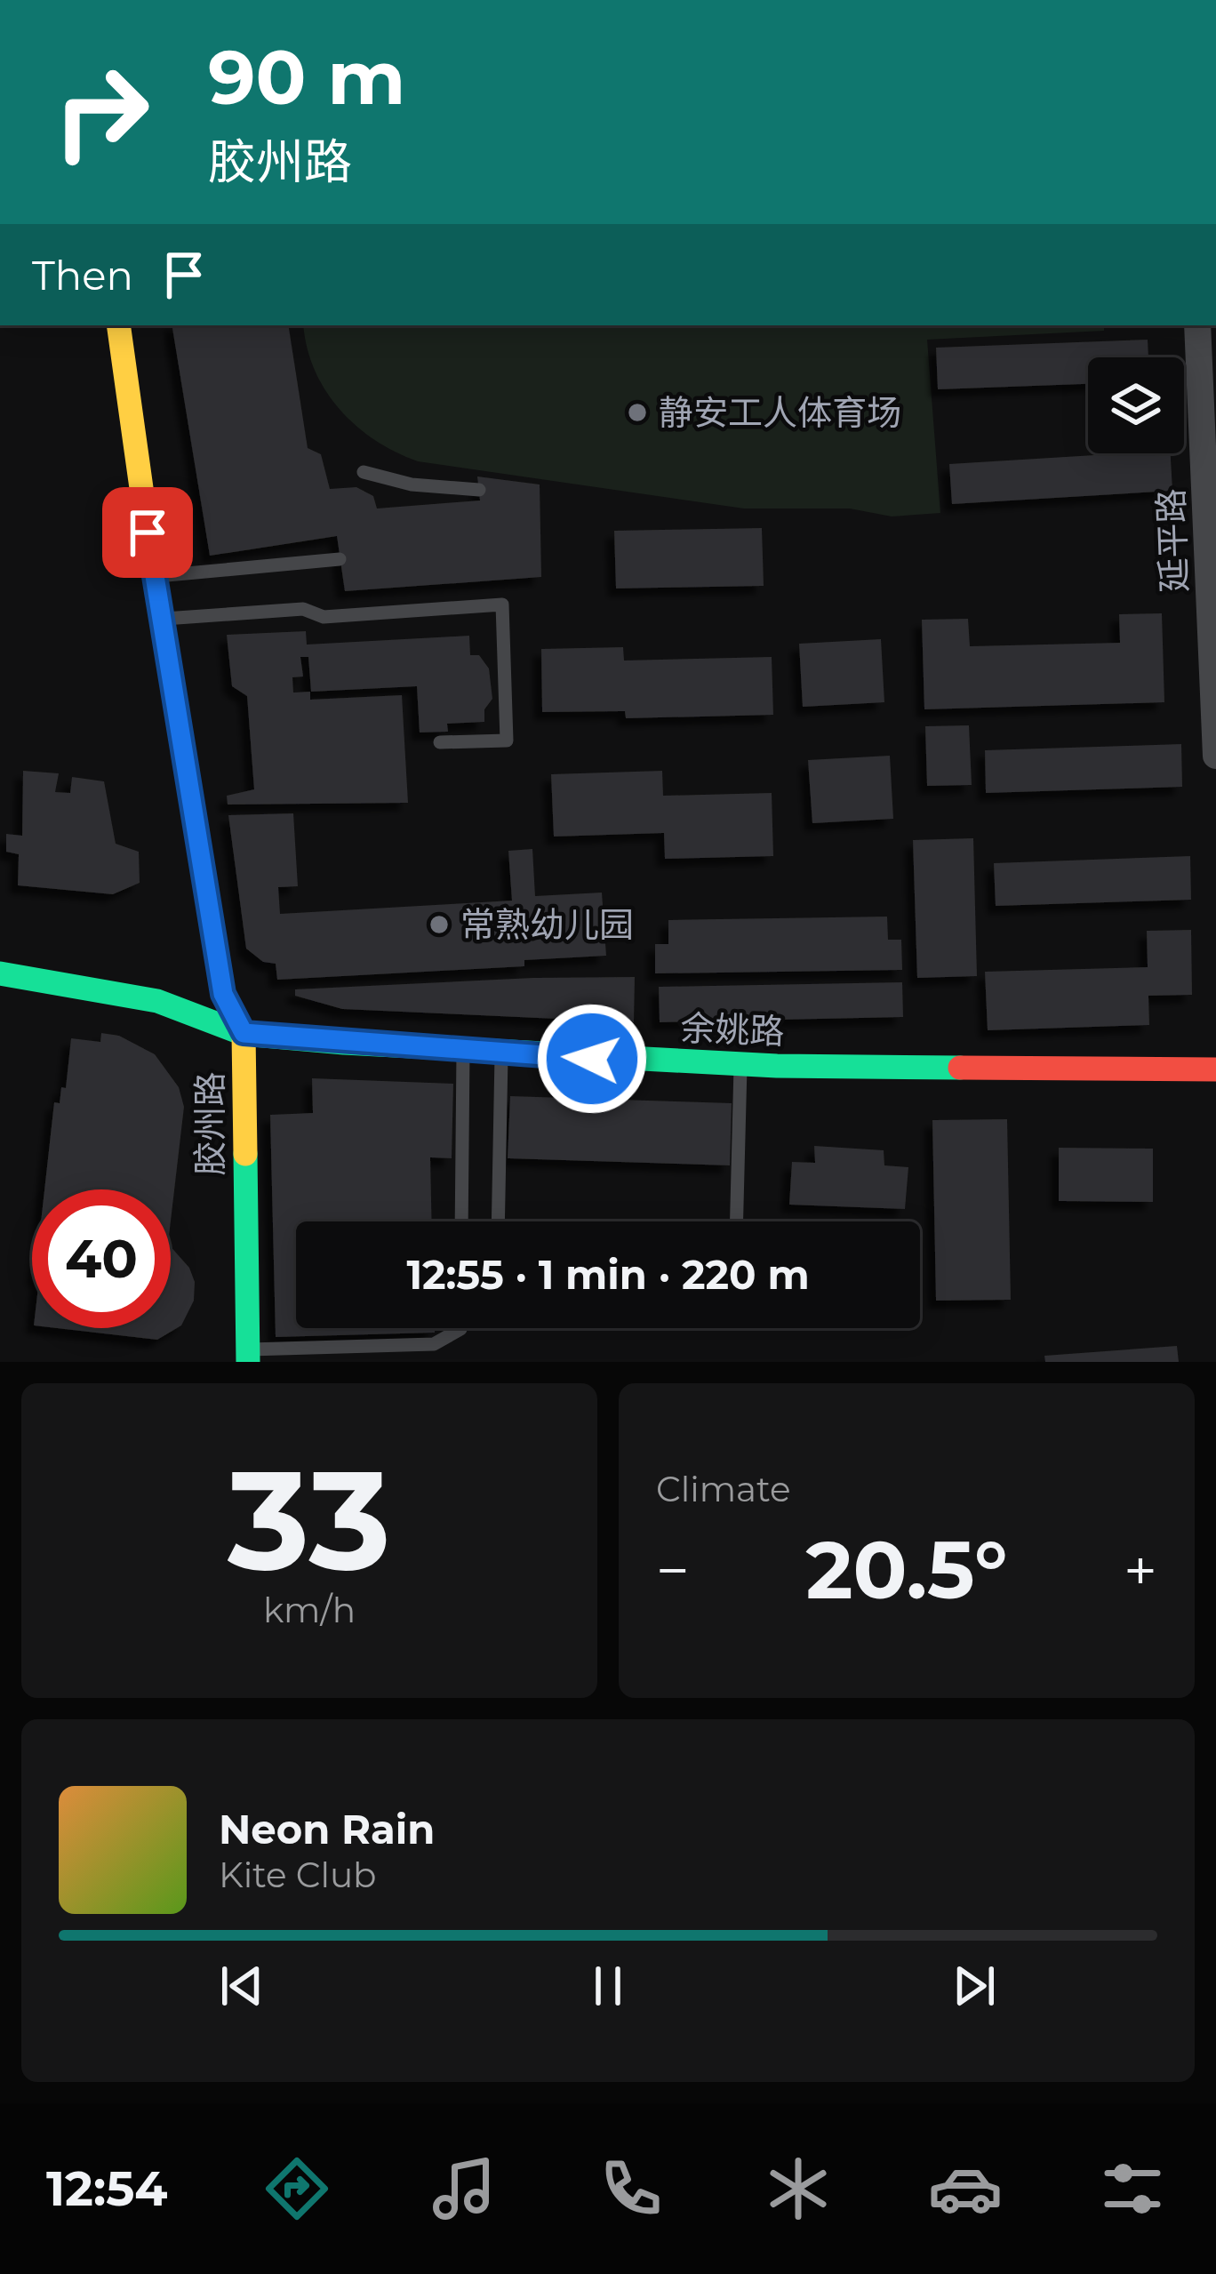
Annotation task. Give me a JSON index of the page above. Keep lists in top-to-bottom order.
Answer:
{
  "streets": {
    "street": ["延平路", "余姚路", "胶州路"]
  },
  "crossings": [
    ["余姚路", "胶州路"]
  ],
  "places": ["静安工人体育场", "常熟幼儿园"],
  "page": {
    "turn": ["90 m", "胶州路"],
    "then": "Then",
    "limit": "40",
    "trip": "12:55 · 1 min · 220 m",
    "tile": [
      ["33", "km/h"],
      "Climate"
    ],
    "heat": ["−", "20.5°", "+"],
    "song": ["Neon Rain", "Kite Club"],
    "tabs": "12:54"
  }
}
